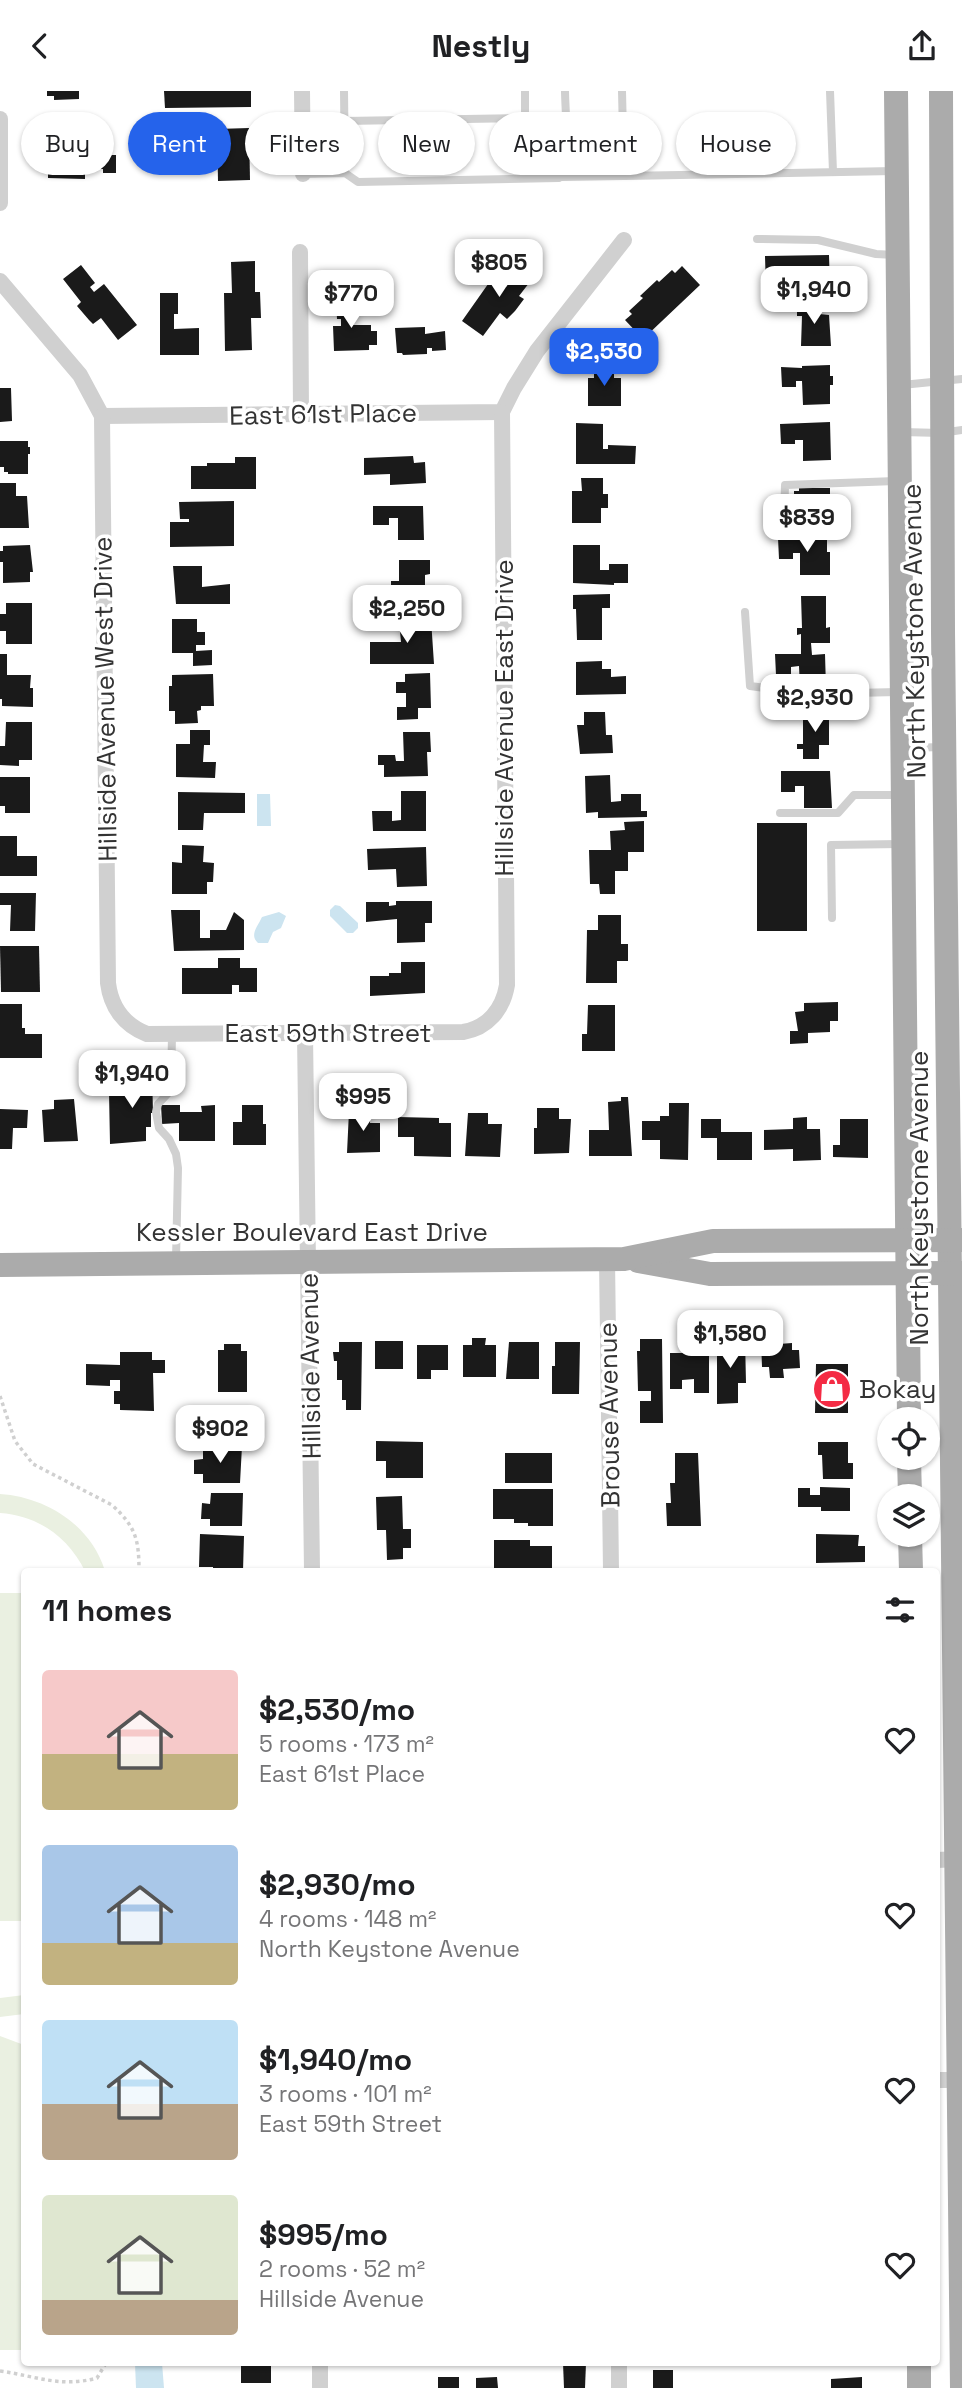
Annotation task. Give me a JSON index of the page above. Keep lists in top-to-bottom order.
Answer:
{
  "streets": {
    "main road": ["North Keystone Avenue", "Kessler Boulevard East Drive"],
    "street": [
      "East 61st Place",
      "Hillside Avenue West Drive",
      "Hillside Avenue East Drive",
      "East 59th Street",
      "Hillside Avenue",
      "Brouse Avenue"
    ]
  },
  "crossings": [
    ["East 61st Place", "Hillside Avenue West Drive"],
    ["East 61st Place", "Hillside Avenue East Drive"],
    ["North Keystone Avenue", "Kessler Boulevard East Drive"],
    ["Hillside Avenue West Drive", "East 59th Street"],
    ["Hillside Avenue East Drive", "East 59th Street"],
    ["East 59th Street", "Hillside Avenue"],
    ["Kessler Boulevard East Drive", "Hillside Avenue"],
    ["Kessler Boulevard East Drive", "Brouse Avenue"]
  ],
  "places": {
    "shop": ["Bokay"]
  },
  "page": {
    "header": "Nestly",
    "chip": [
      "Buy",
      "Rent",
      "Filters",
      "New",
      "Apartment",
      "House"
    ],
    "price": [
      "$805",
      "$1,940",
      "$770",
      "$2,530",
      "$839",
      "$2,250",
      "$2,930",
      "$1,940",
      "$995",
      "$1,580",
      "$902"
    ],
    "heading": "11 homes",
    "list": [
      {
        "name": "$2,530/mo",
        "note": "5 rooms · 173 m² · East 61st Place"
      },
      {
        "name": "$2,930/mo",
        "note": "4 rooms · 148 m² · North Keystone Avenue"
      },
      {
        "name": "$1,940/mo",
        "note": "3 rooms · 101 m² · East 59th Street"
      },
      {
        "name": "$995/mo",
        "note": "2 rooms · 52 m² · Hillside Avenue"
      }
    ]
  }
}
